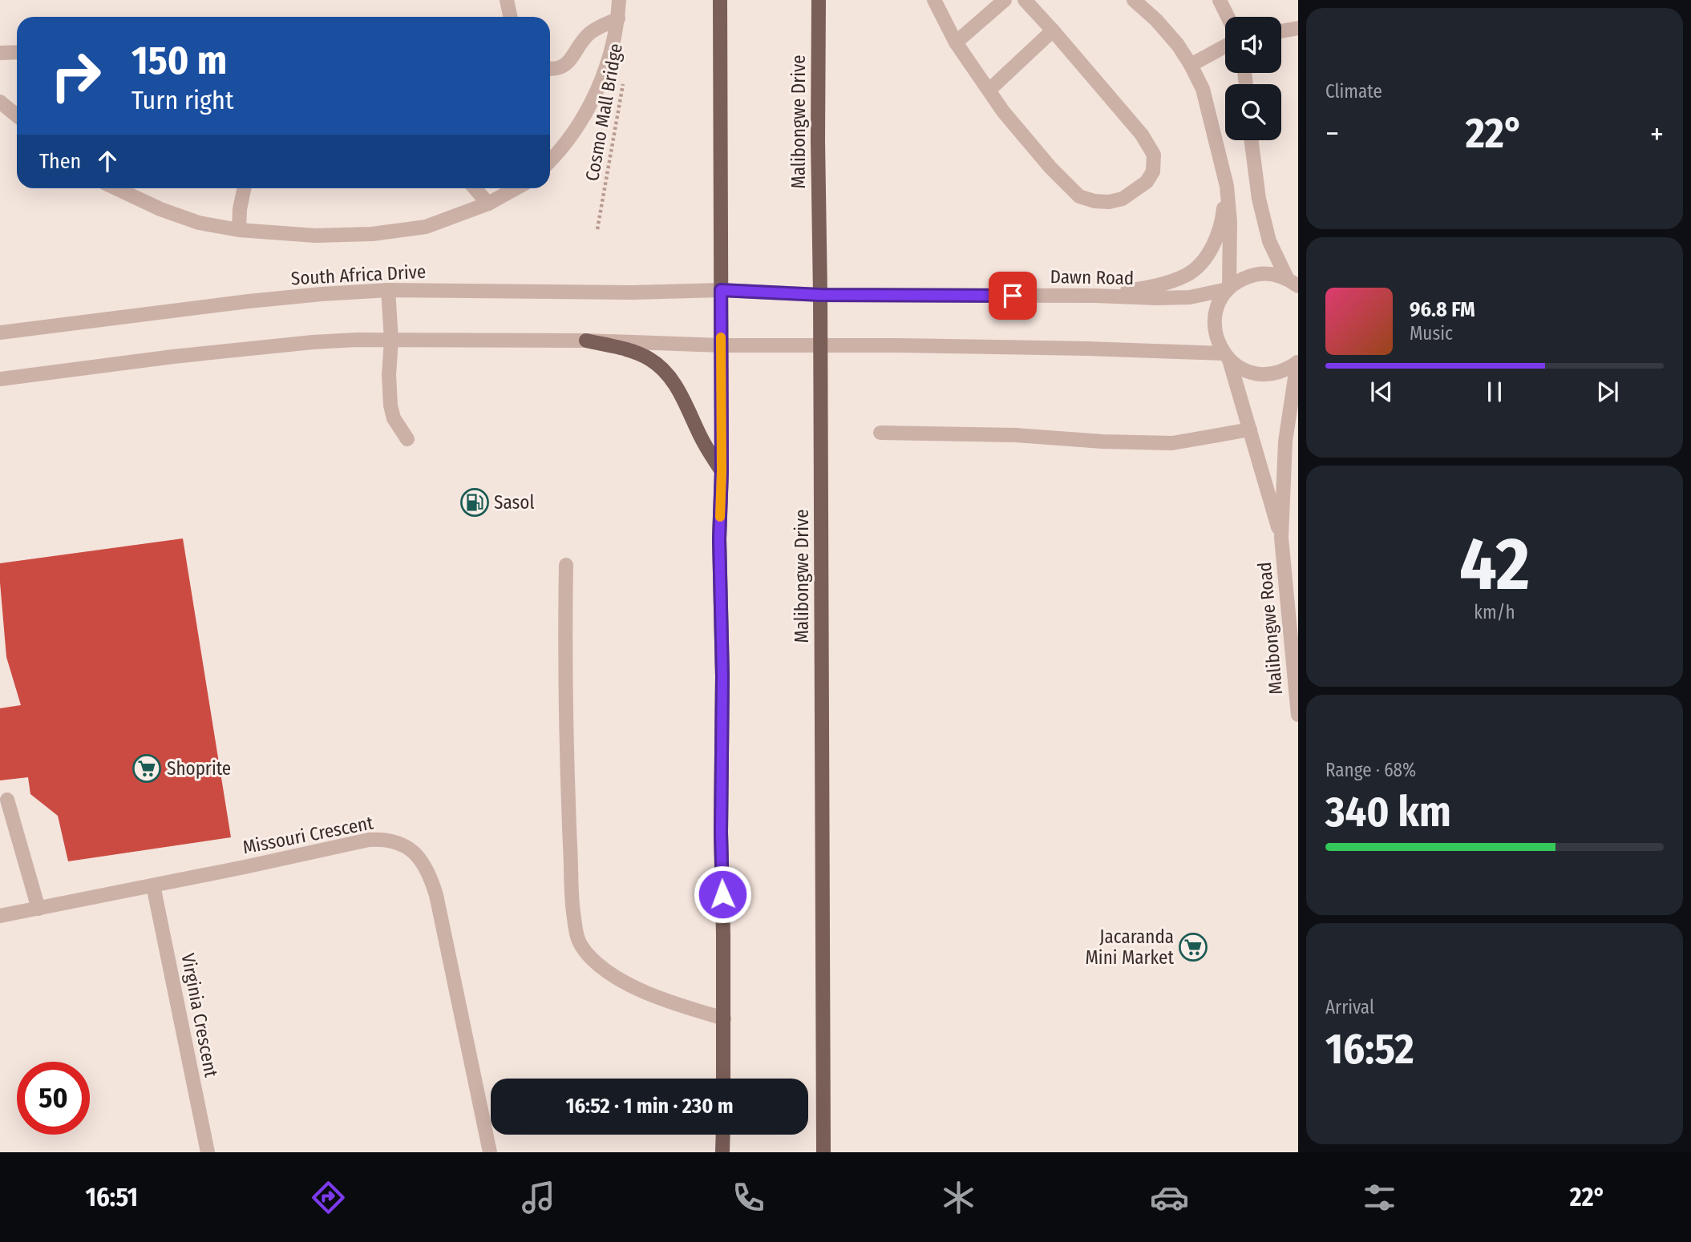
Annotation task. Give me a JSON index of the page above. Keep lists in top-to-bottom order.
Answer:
{
  "streets": {
    "main road": ["Malibongwe Drive"],
    "street": [
      "South Africa Drive",
      "Dawn Road",
      "Malibongwe Road",
      "Missouri Crescent",
      "Virginia Crescent"
    ],
    "path": ["Cosmo Mall Bridge"]
  },
  "crossings": [
    ["Malibongwe Drive", "South Africa Drive"],
    ["Malibongwe Drive", "Dawn Road"],
    ["South Africa Drive", "Dawn Road"],
    ["Dawn Road", "Malibongwe Road"],
    ["Missouri Crescent", "Virginia Crescent"]
  ],
  "places": {
    "fuel station": ["Sasol"],
    "supermarket": ["Shoprite", "Jacaranda Mini Market"]
  },
  "page": {
    "tile": [
      "Climate",
      ["42", "km/h"],
      ["Range · 68%", "340 km"],
      ["Arrival", "16:52"]
    ],
    "turn": ["150 m", "Turn right"],
    "heat": ["−", "22°", "+"],
    "then": "Then",
    "song": ["96.8 FM", "Music"],
    "limit": "50",
    "trip": "16:52 · 1 min · 230 m",
    "tabs": ["16:51", "22°"]
  }
}
